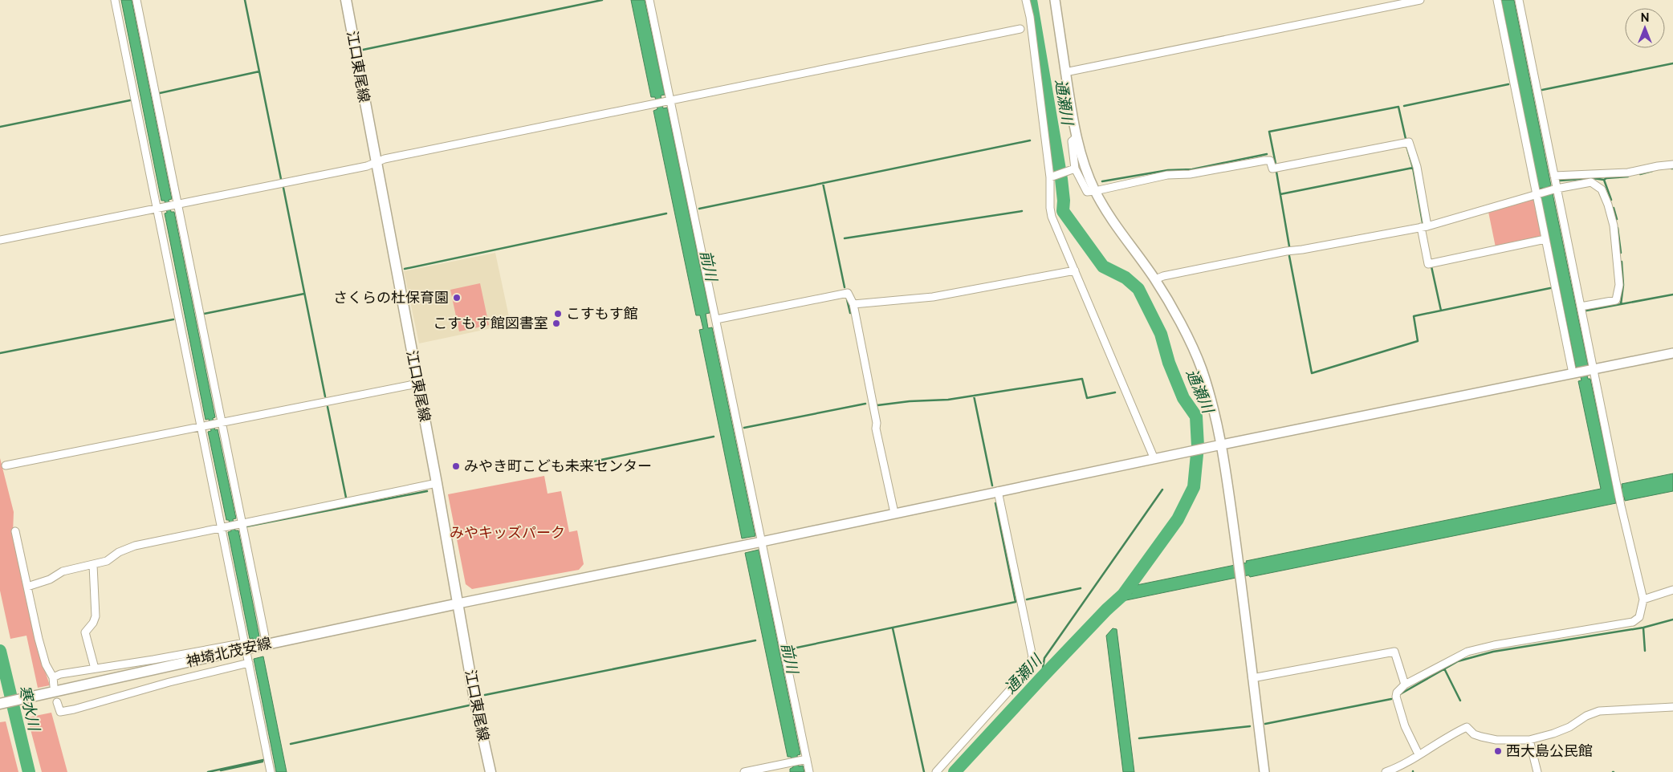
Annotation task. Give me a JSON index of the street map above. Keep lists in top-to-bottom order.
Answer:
{
  "streets": {
    "main road": ["江口東尾線", "神埼北茂安線"]
  },
  "crossings": [
    ["江口東尾線", "神埼北茂安線"]
  ],
  "water": ["通瀬川", "前川", "寒水川"],
  "parks": ["みやキッズパーク"],
  "places": [
    "さくらの杜保育園",
    "こすもす館",
    "こすもす館図書室",
    "みやき町こども未来センター",
    "西大島公民館"
  ],
  "north": "top"
}
